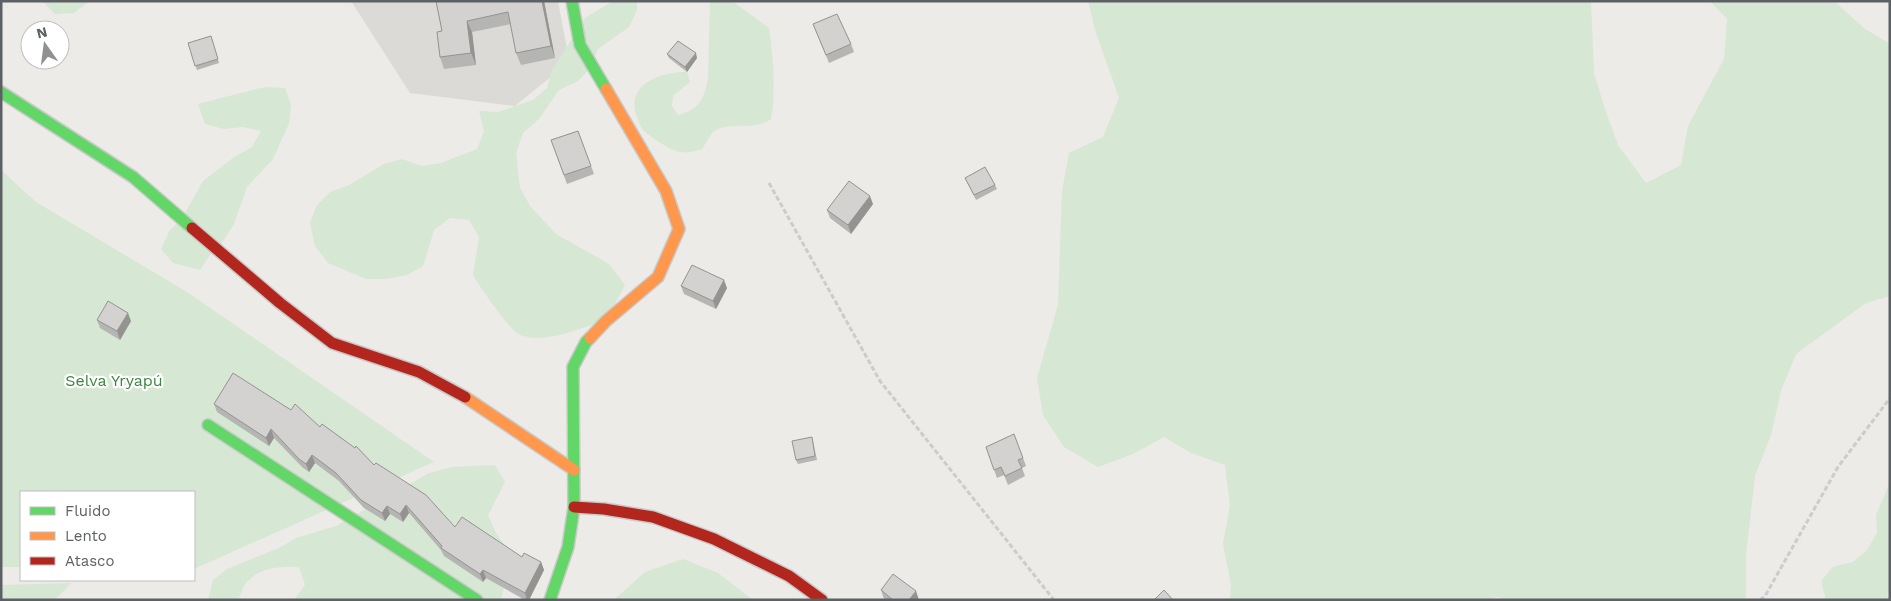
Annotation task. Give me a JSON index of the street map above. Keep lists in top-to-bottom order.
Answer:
{
  "parks": ["Selva Yryapú"],
  "legend": ["Fluido", "Lento", "Atasco"],
  "north": "top"
}
